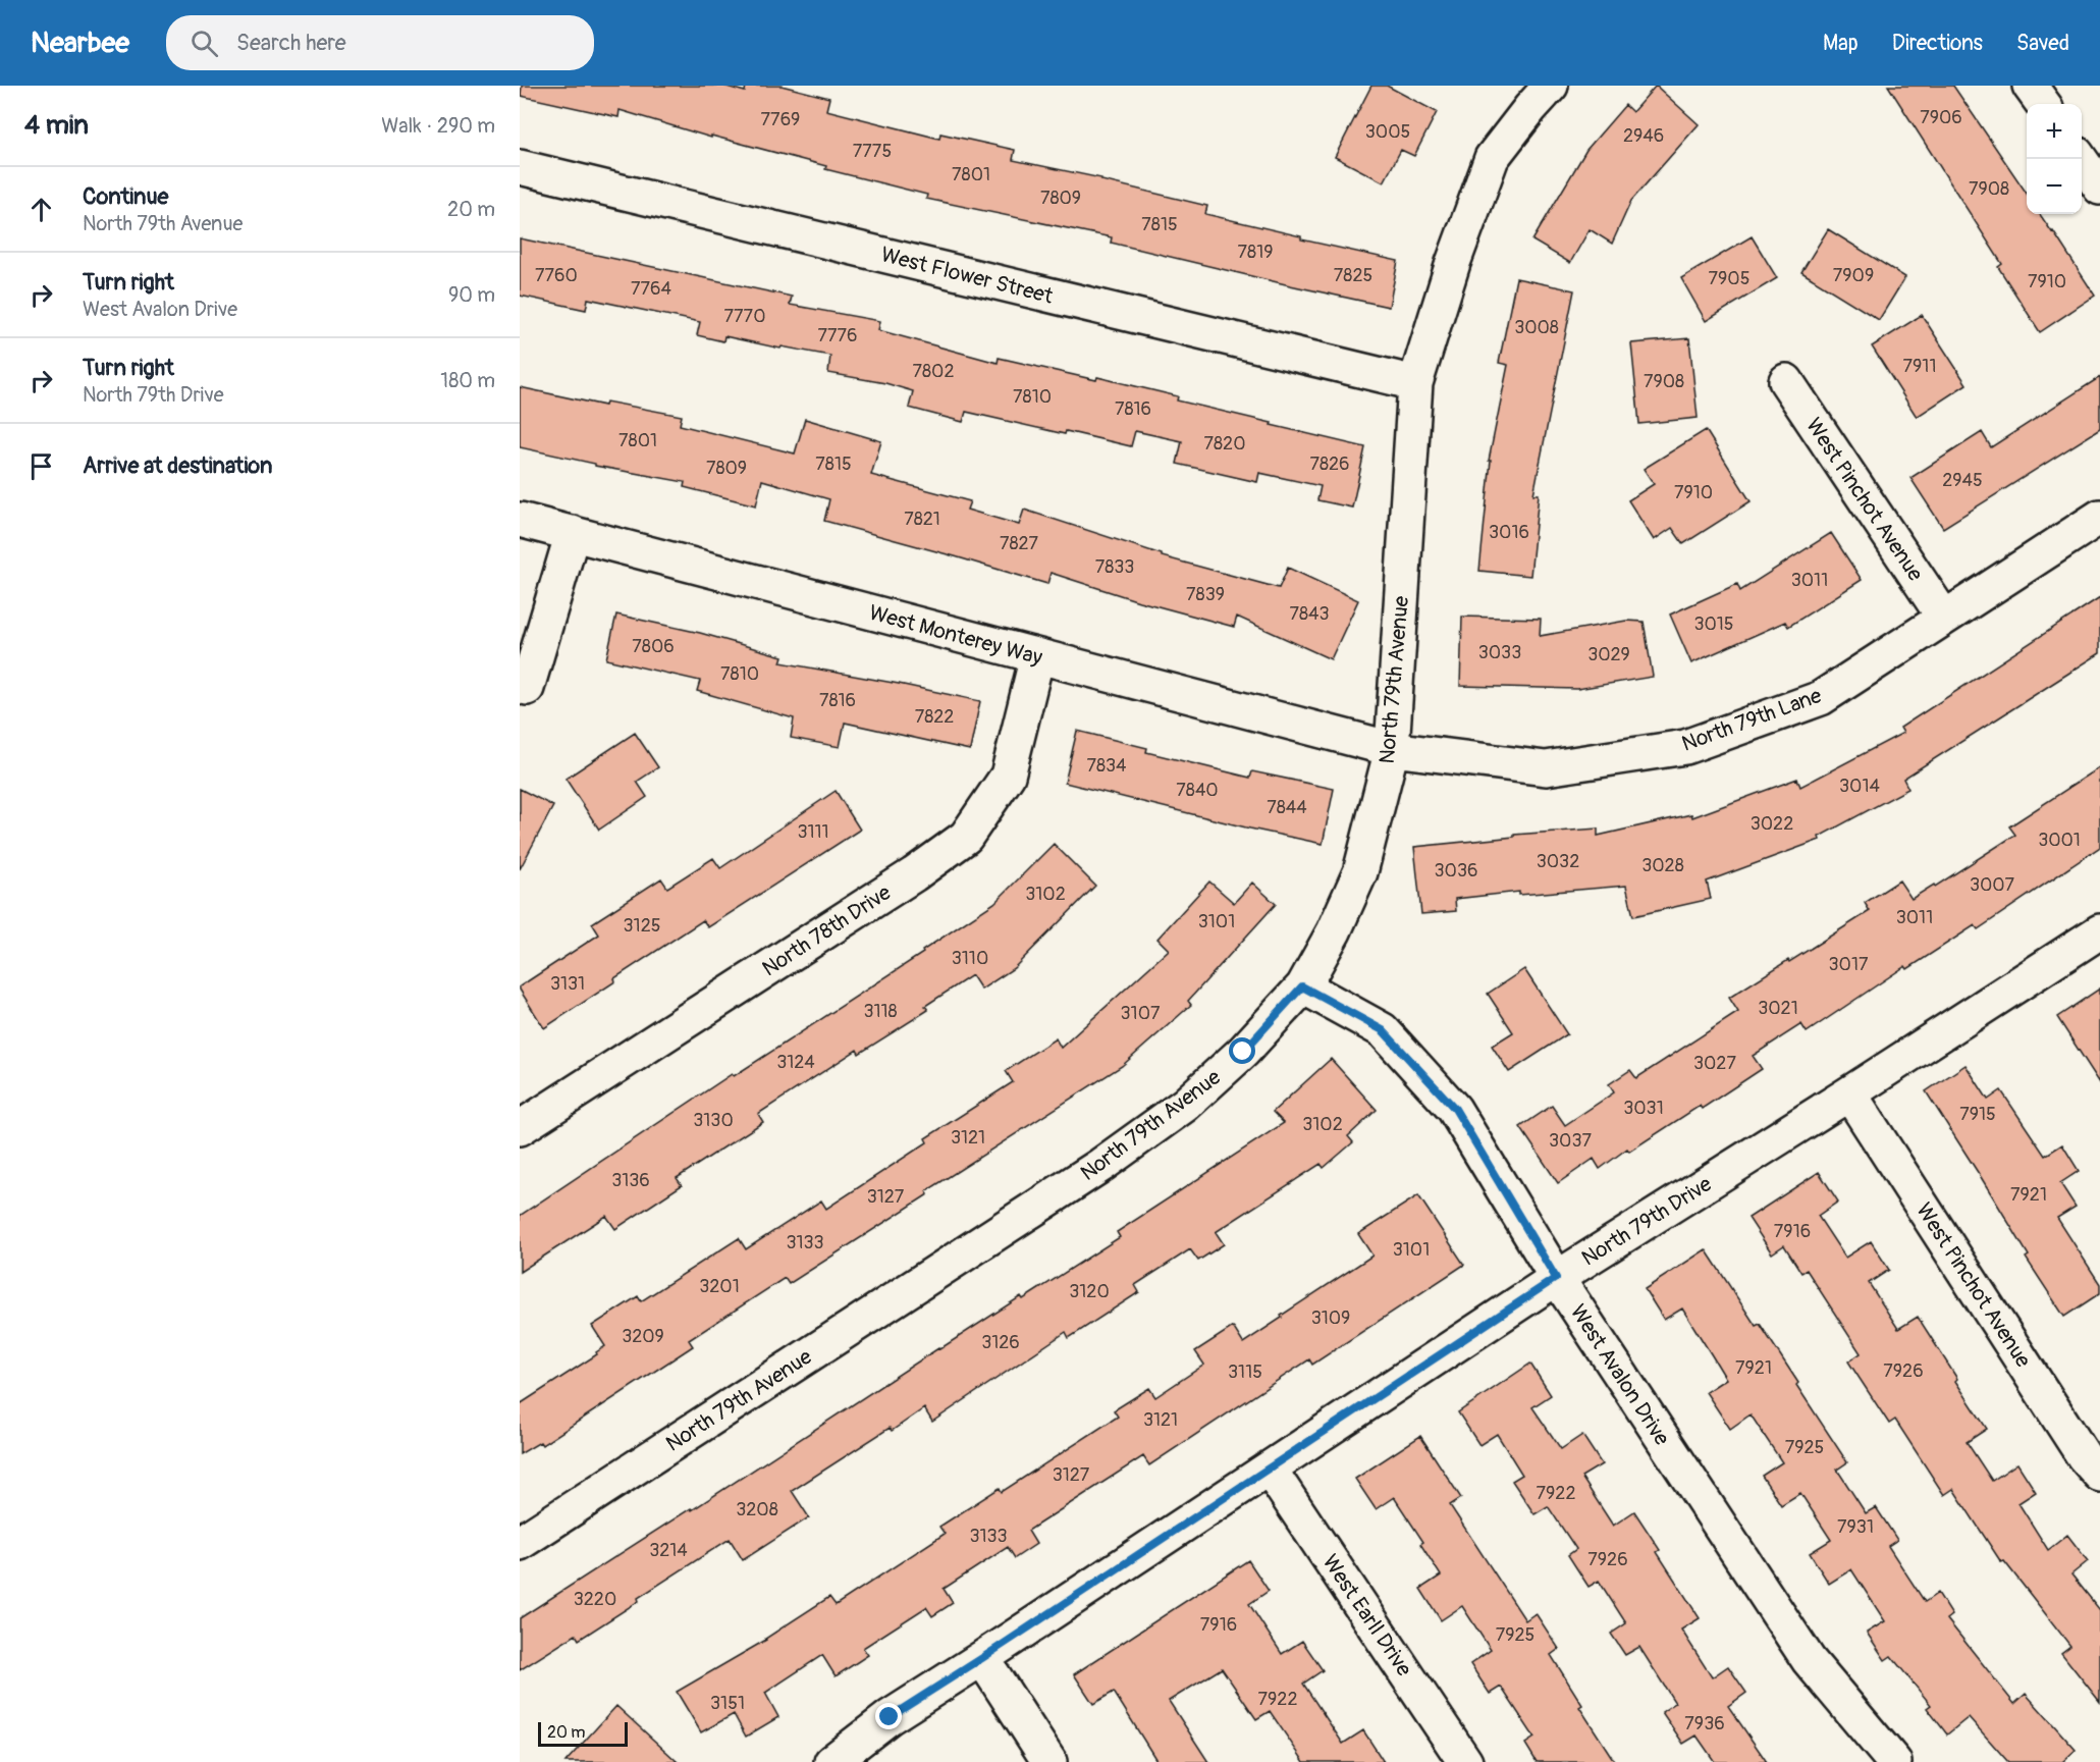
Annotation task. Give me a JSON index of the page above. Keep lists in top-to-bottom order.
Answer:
{
  "streets": {
    "street": [
      "West Flower Street",
      "West Pinchot Avenue",
      "West Monterey Way",
      "North 79th Avenue",
      "North 79th Lane",
      "North 78th Drive",
      "North 79th Drive",
      "West Avalon Drive",
      "West Earll Drive"
    ]
  },
  "crossings": [
    ["West Flower Street", "North 79th Avenue"],
    ["West Pinchot Avenue", "North 79th Lane"],
    ["West Pinchot Avenue", "North 79th Drive"],
    ["West Monterey Way", "North 79th Avenue"],
    ["West Monterey Way", "North 79th Lane"],
    ["West Monterey Way", "North 78th Drive"],
    ["North 79th Avenue", "North 79th Lane"],
    ["North 79th Avenue", "West Avalon Drive"],
    ["North 79th Drive", "West Avalon Drive"],
    ["North 79th Drive", "West Earll Drive"]
  ],
  "house_numbers": [
    "7906",
    "7769",
    "3005",
    "2946",
    "7775",
    "7801",
    "7908",
    "7809",
    "7815",
    "7819",
    "7760",
    "7825",
    "7909",
    "7905",
    "7910",
    "7764",
    "7770",
    "3008",
    "7776",
    "7911",
    "7802",
    "7908",
    "7810",
    "7816",
    "7801",
    "7820",
    "7815",
    "7826",
    "7809",
    "2945",
    "7910",
    "7821",
    "3016",
    "7827",
    "7833",
    "3011",
    "7839",
    "7843",
    "3015",
    "7806",
    "3033",
    "3029",
    "7810",
    "7816",
    "7822",
    "7834",
    "3014",
    "7840",
    "7844",
    "3022",
    "3111",
    "3001",
    "3032",
    "3028",
    "3036",
    "3007",
    "3102",
    "3011",
    "3101",
    "3125",
    "3110",
    "3017",
    "3131",
    "3021",
    "3118",
    "3107",
    "3124",
    "3027",
    "3031",
    "7915",
    "3130",
    "3102",
    "3121",
    "3037",
    "3136",
    "7921",
    "3127",
    "7916",
    "3133",
    "3101",
    "3201",
    "3120",
    "3109",
    "3209",
    "3126",
    "7921",
    "7926",
    "3115",
    "3121",
    "7925",
    "3127",
    "7922",
    "3208",
    "7931",
    "3133",
    "3214",
    "7926",
    "3220",
    "7916",
    "7925",
    "7922",
    "3151",
    "7936"
  ],
  "scale_bar": "20 m",
  "page": {
    "header": "Nearbee",
    "search": "Search here",
    "nav": ["Map", "Directions", "Saved"],
    "heading": ["4 min", "Walk · 290 m"],
    "map_buttons": ["+", "−"],
    "list": [
      ["Continue", "North 79th Avenue", "20 m"],
      ["Turn right", "West Avalon Drive", "90 m"],
      ["Turn right", "North 79th Drive", "180 m"],
      "Arrive at destination"
    ],
    "scale": "20 m"
  }
}
